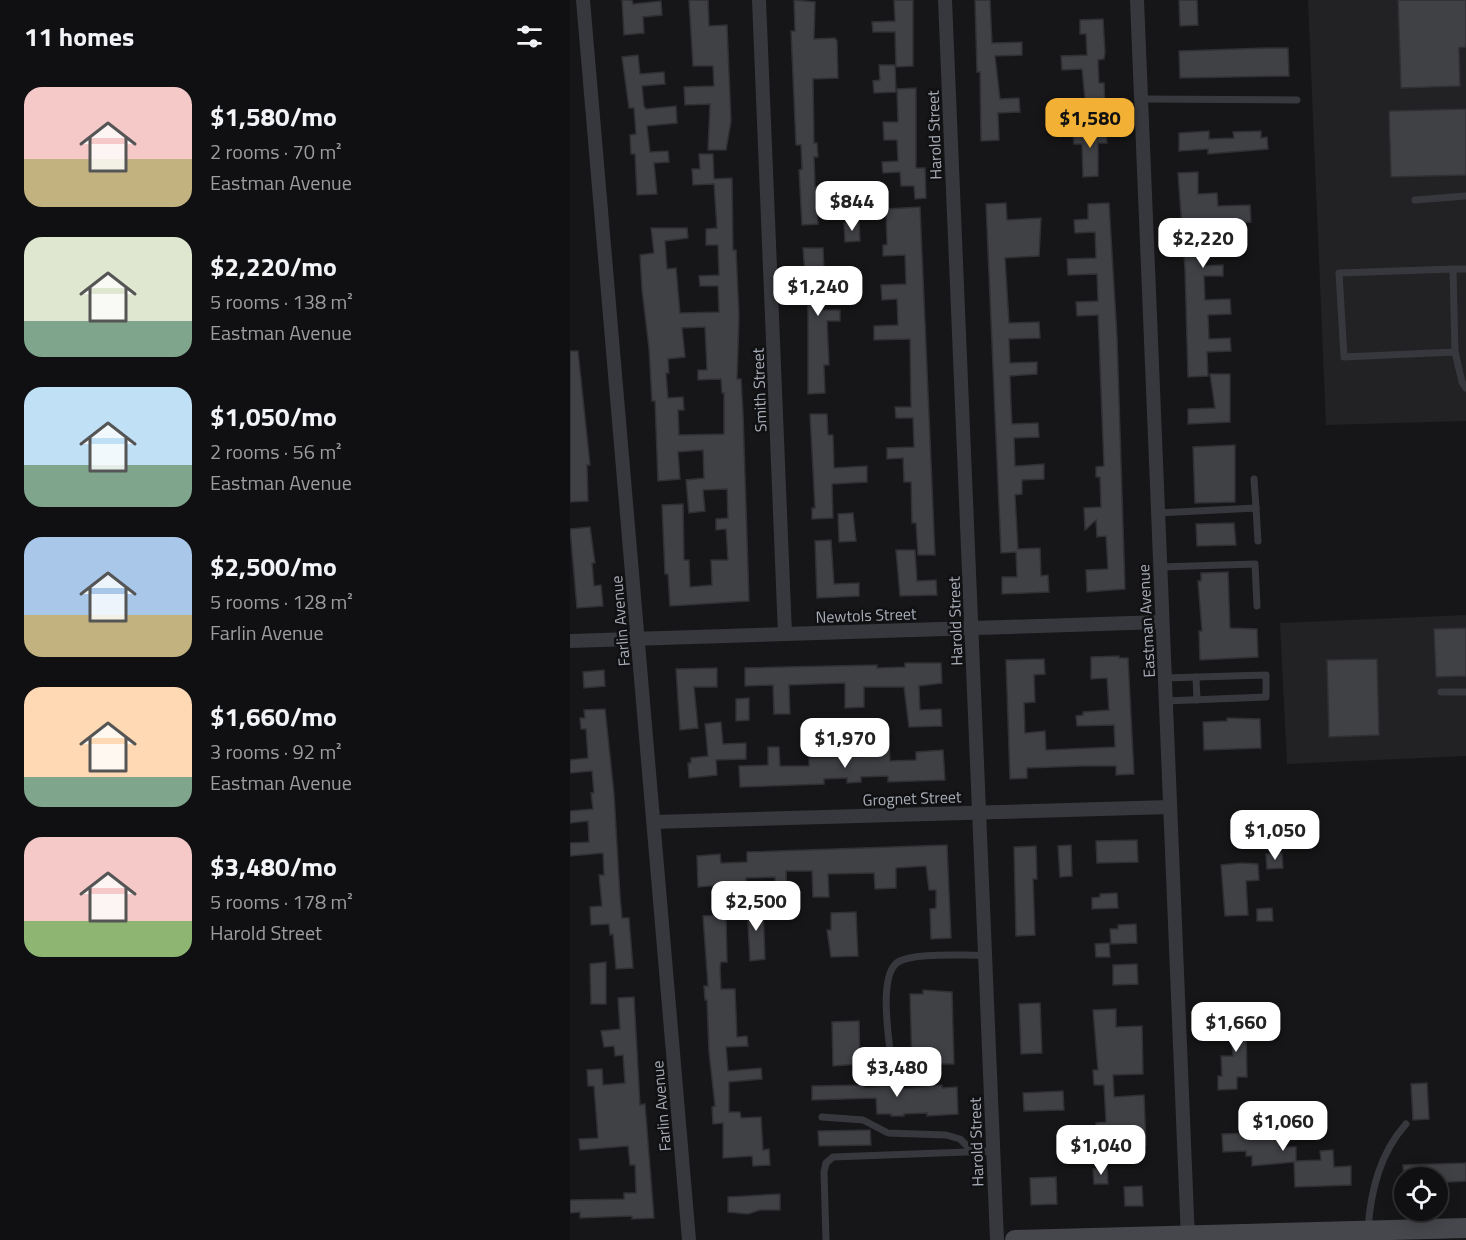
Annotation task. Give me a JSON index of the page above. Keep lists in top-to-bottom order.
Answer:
{
  "streets": {
    "street": [
      "Harold Street",
      "Smith Street",
      "Newtols Street",
      "Farlin Avenue",
      "Eastman Avenue",
      "Grognet Street"
    ]
  },
  "crossings": [
    ["Harold Street", "Newtols Street"],
    ["Harold Street", "Grognet Street"],
    ["Smith Street", "Newtols Street"],
    ["Newtols Street", "Farlin Avenue"],
    ["Newtols Street", "Eastman Avenue"],
    ["Farlin Avenue", "Grognet Street"],
    ["Eastman Avenue", "Grognet Street"]
  ],
  "page": {
    "heading": "11 homes",
    "list": [
      {
        "name": "$1,580/mo",
        "note": "2 rooms · 70 m² · Eastman Avenue"
      },
      {
        "name": "$2,220/mo",
        "note": "5 rooms · 138 m² · Eastman Avenue"
      },
      {
        "name": "$1,050/mo",
        "note": "2 rooms · 56 m² · Eastman Avenue"
      },
      {
        "name": "$2,500/mo",
        "note": "5 rooms · 128 m² · Farlin Avenue"
      },
      {
        "name": "$1,660/mo",
        "note": "3 rooms · 92 m² · Eastman Avenue"
      },
      {
        "name": "$3,480/mo",
        "note": "5 rooms · 178 m² · Harold Street"
      }
    ],
    "price": [
      "$1,580",
      "$844",
      "$2,220",
      "$1,240",
      "$1,970",
      "$1,050",
      "$2,500",
      "$1,660",
      "$3,480",
      "$1,060",
      "$1,040"
    ]
  }
}
